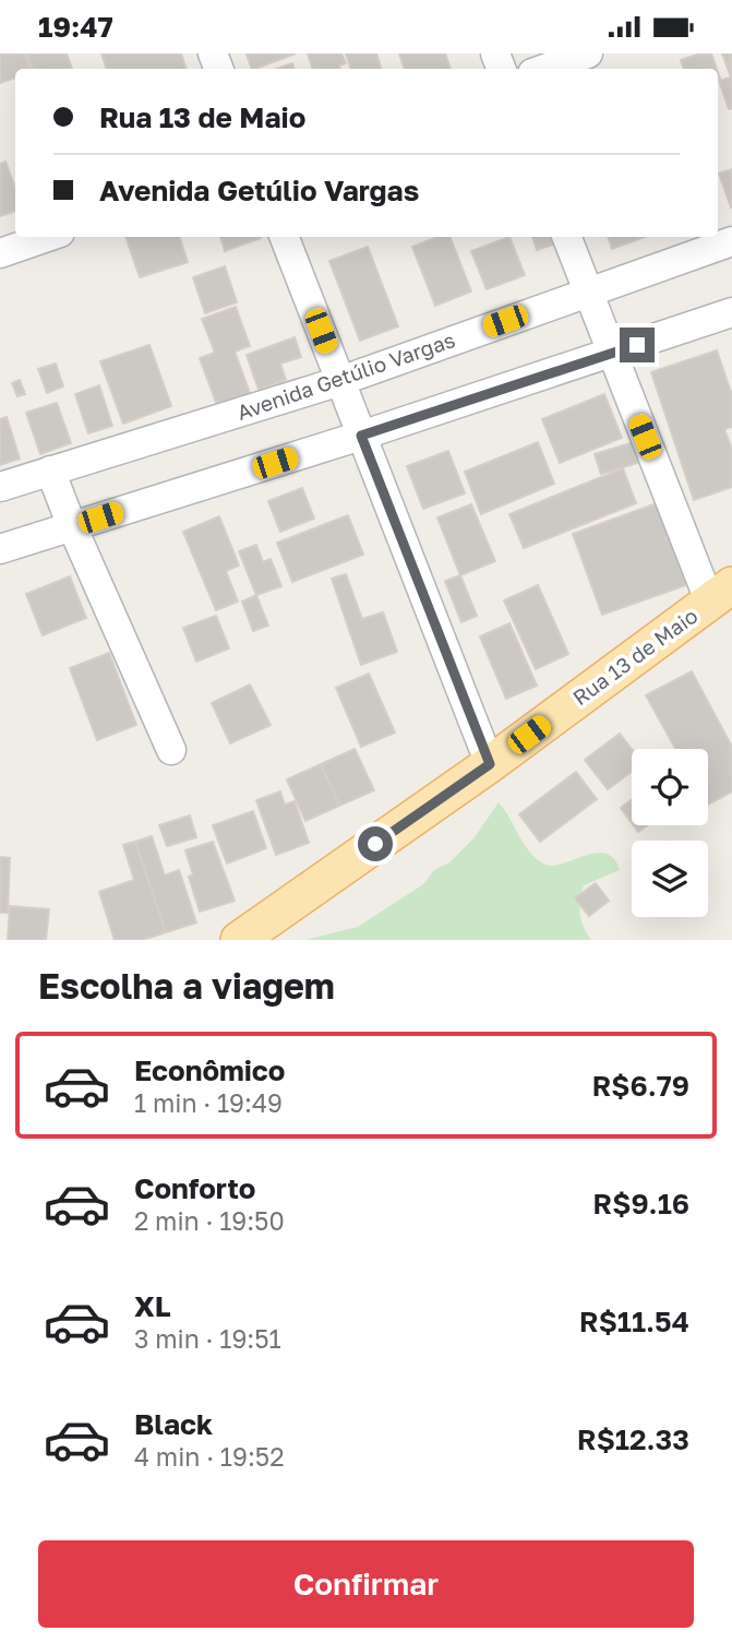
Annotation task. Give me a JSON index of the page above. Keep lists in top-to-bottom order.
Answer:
{
  "streets": {
    "main road": ["Rua 13 de Maio"],
    "street": ["Avenida Getúlio Vargas"]
  },
  "page": {
    "status": "19:47",
    "banner": ["Rua 13 de Maio", "Avenida Getúlio Vargas"],
    "heading": "Escolha a viagem",
    "list": [
      {
        "name": "Econômico",
        "note": "1 min · 19:49",
        "value": "R$6.79"
      },
      {
        "name": "Conforto",
        "note": "2 min · 19:50",
        "value": "R$9.16"
      },
      {
        "name": "XL",
        "note": "3 min · 19:51",
        "value": "R$11.54"
      },
      {
        "name": "Black",
        "note": "4 min · 19:52",
        "value": "R$12.33"
      }
    ],
    "buttons": "Confirmar"
  }
}
